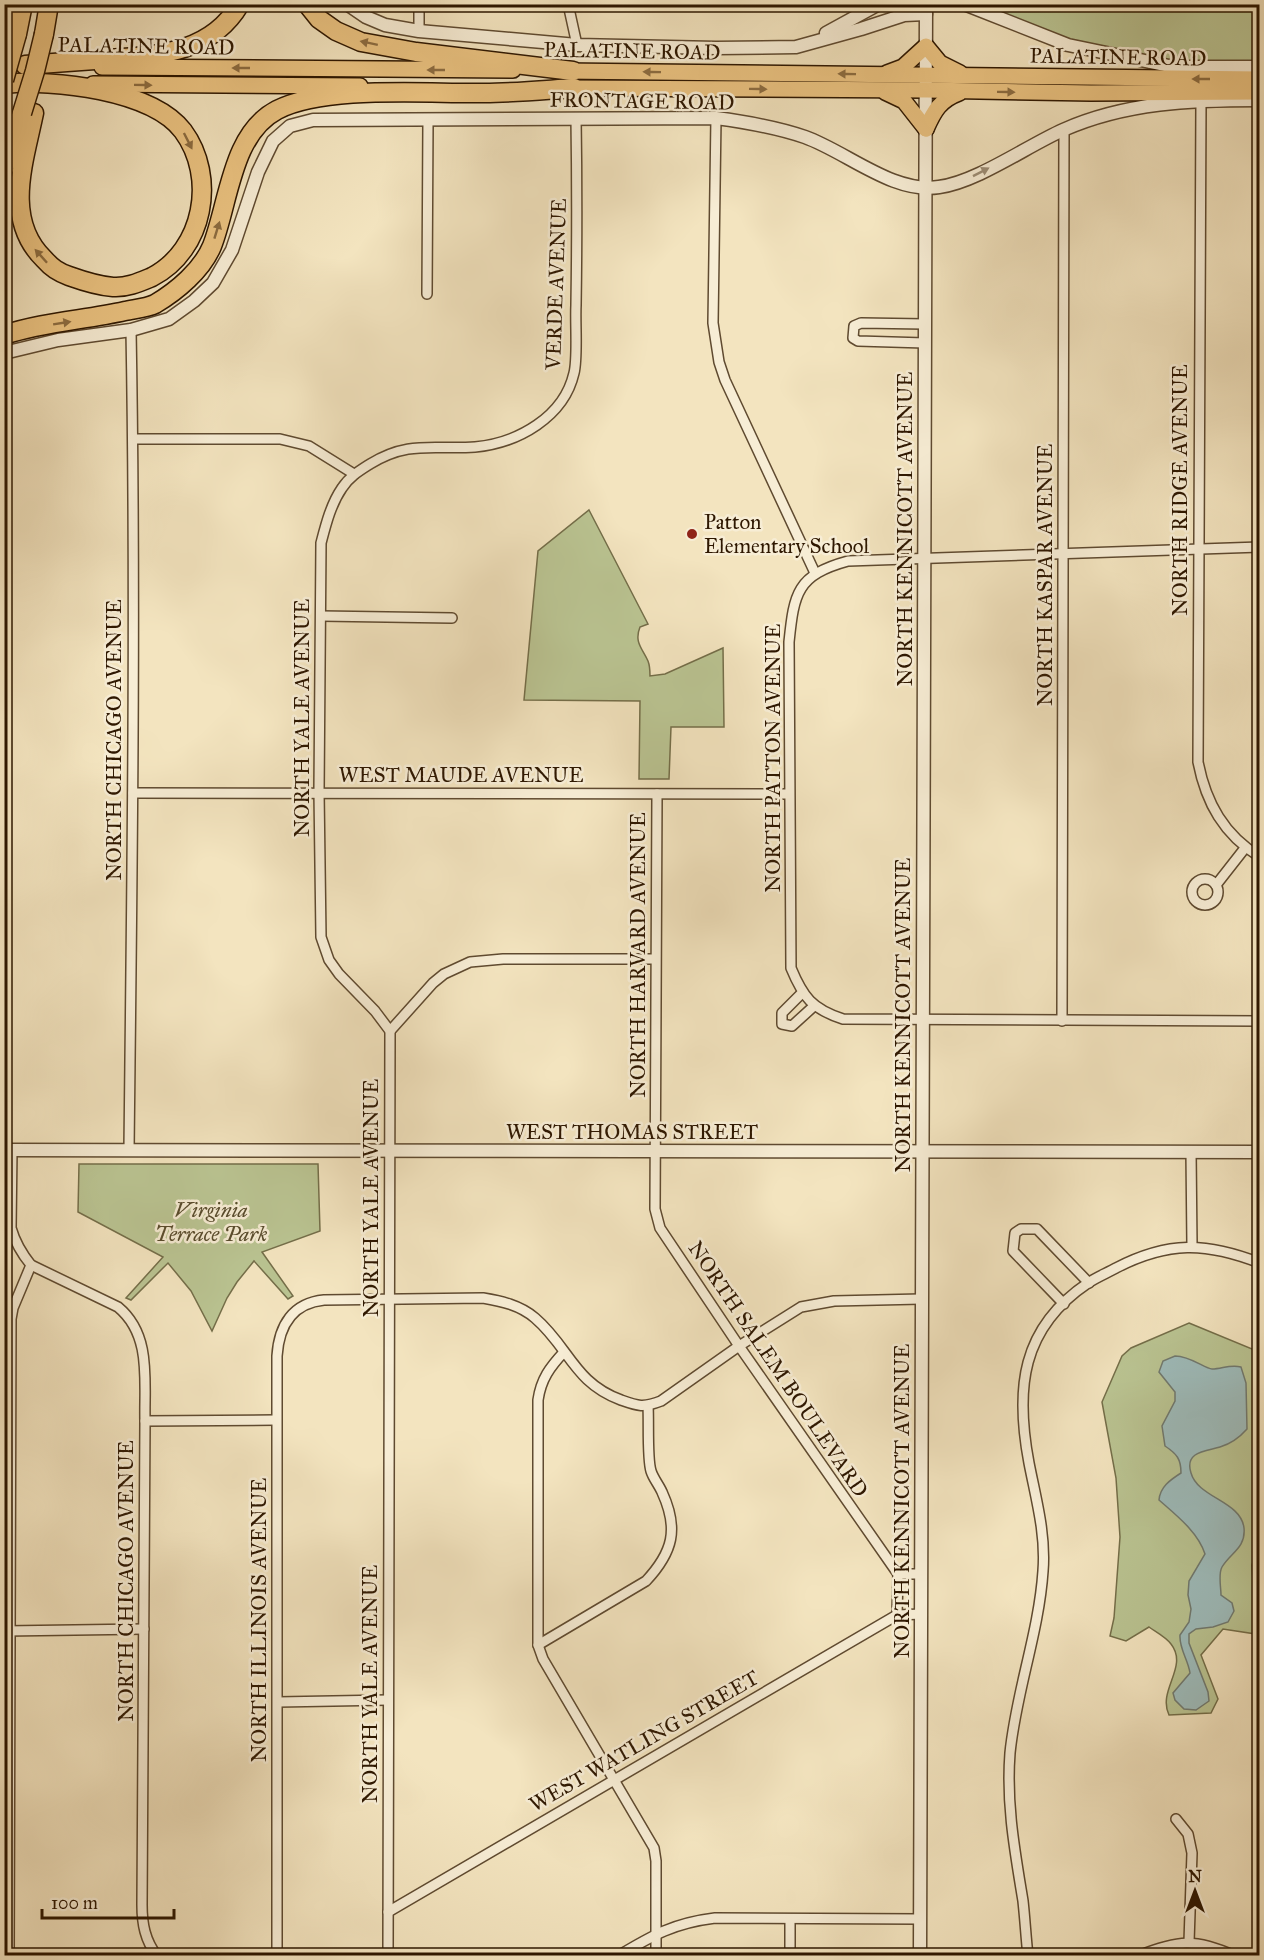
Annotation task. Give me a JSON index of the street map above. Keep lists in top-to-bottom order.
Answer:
{
  "streets": {
    "highway": ["PALATINE ROAD"],
    "street": [
      "FRONTAGE ROAD",
      "VERDE AVENUE",
      "NORTH RIDGE AVENUE",
      "NORTH KENNICOTT AVENUE",
      "NORTH KASPAR AVENUE",
      "NORTH YALE AVENUE",
      "NORTH CHICAGO AVENUE",
      "NORTH PATTON AVENUE",
      "WEST MAUDE AVENUE",
      "NORTH HARVARD AVENUE",
      "WEST THOMAS STREET",
      "NORTH SALEM BOULEVARD",
      "NORTH ILLINOIS AVENUE",
      "WEST WATLING STREET"
    ]
  },
  "crossings": [
    ["PALATINE ROAD", "NORTH KENNICOTT AVENUE"],
    ["FRONTAGE ROAD", "VERDE AVENUE"],
    ["FRONTAGE ROAD", "NORTH RIDGE AVENUE"],
    ["FRONTAGE ROAD", "NORTH KENNICOTT AVENUE"],
    ["FRONTAGE ROAD", "NORTH KASPAR AVENUE"],
    ["FRONTAGE ROAD", "NORTH CHICAGO AVENUE"],
    ["VERDE AVENUE", "NORTH YALE AVENUE"],
    ["NORTH KENNICOTT AVENUE", "NORTH PATTON AVENUE"],
    ["NORTH KENNICOTT AVENUE", "WEST THOMAS STREET"],
    ["NORTH KENNICOTT AVENUE", "WEST WATLING STREET"],
    ["NORTH KASPAR AVENUE", "NORTH PATTON AVENUE"],
    ["NORTH YALE AVENUE", "WEST MAUDE AVENUE"],
    ["NORTH YALE AVENUE", "WEST THOMAS STREET"],
    ["NORTH YALE AVENUE", "NORTH ILLINOIS AVENUE"],
    ["NORTH YALE AVENUE", "WEST WATLING STREET"],
    ["NORTH CHICAGO AVENUE", "WEST MAUDE AVENUE"],
    ["NORTH CHICAGO AVENUE", "WEST THOMAS STREET"],
    ["NORTH PATTON AVENUE", "WEST MAUDE AVENUE"],
    ["WEST MAUDE AVENUE", "NORTH HARVARD AVENUE"],
    ["NORTH HARVARD AVENUE", "WEST THOMAS STREET"],
    ["NORTH HARVARD AVENUE", "NORTH SALEM BOULEVARD"],
    ["WEST THOMAS STREET", "NORTH SALEM BOULEVARD"]
  ],
  "parks": ["Virginia Terrace Park"],
  "places": ["Patton Elementary School"],
  "scale_bar": "100 m",
  "north": "top"
}
